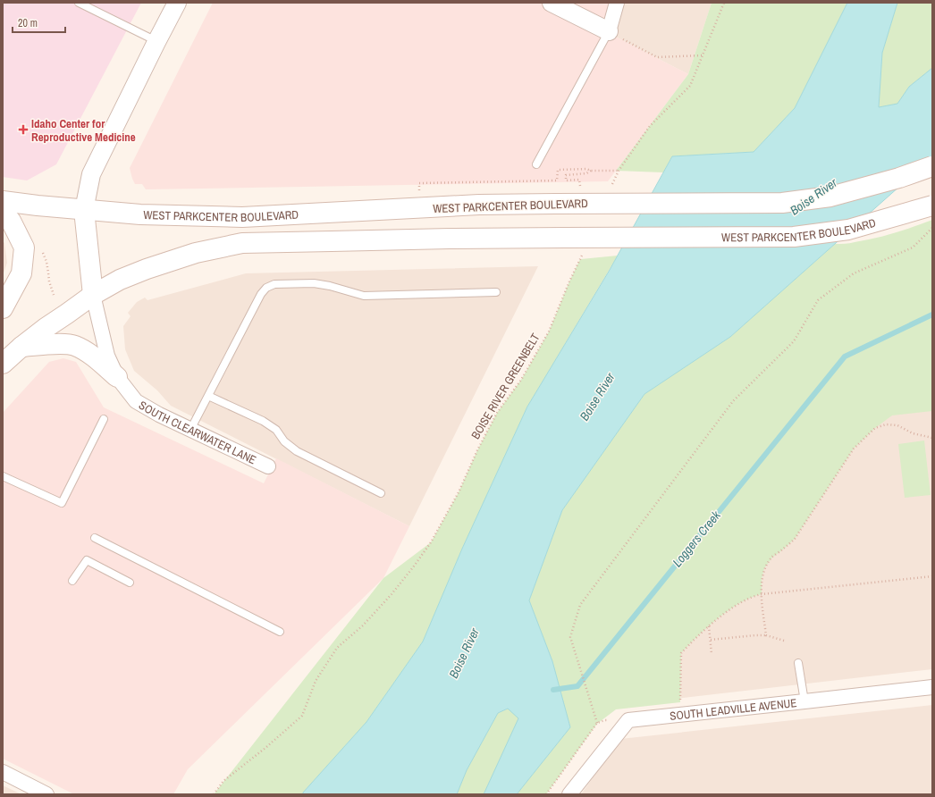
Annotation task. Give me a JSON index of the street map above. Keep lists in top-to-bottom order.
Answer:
{
  "streets": {
    "main road": ["WEST PARKCENTER BOULEVARD"],
    "street": ["SOUTH CLEARWATER LANE", "SOUTH LEADVILLE AVENUE"],
    "path": ["BOISE RIVER GREENBELT"]
  },
  "crossings": [
    ["WEST PARKCENTER BOULEVARD", "SOUTH CLEARWATER LANE"]
  ],
  "water": ["Boise River", "Loggers Creek"],
  "places": {
    "health": ["Idaho Center for Reproductive Medicine"]
  },
  "scale_bar": "20 m"
}
